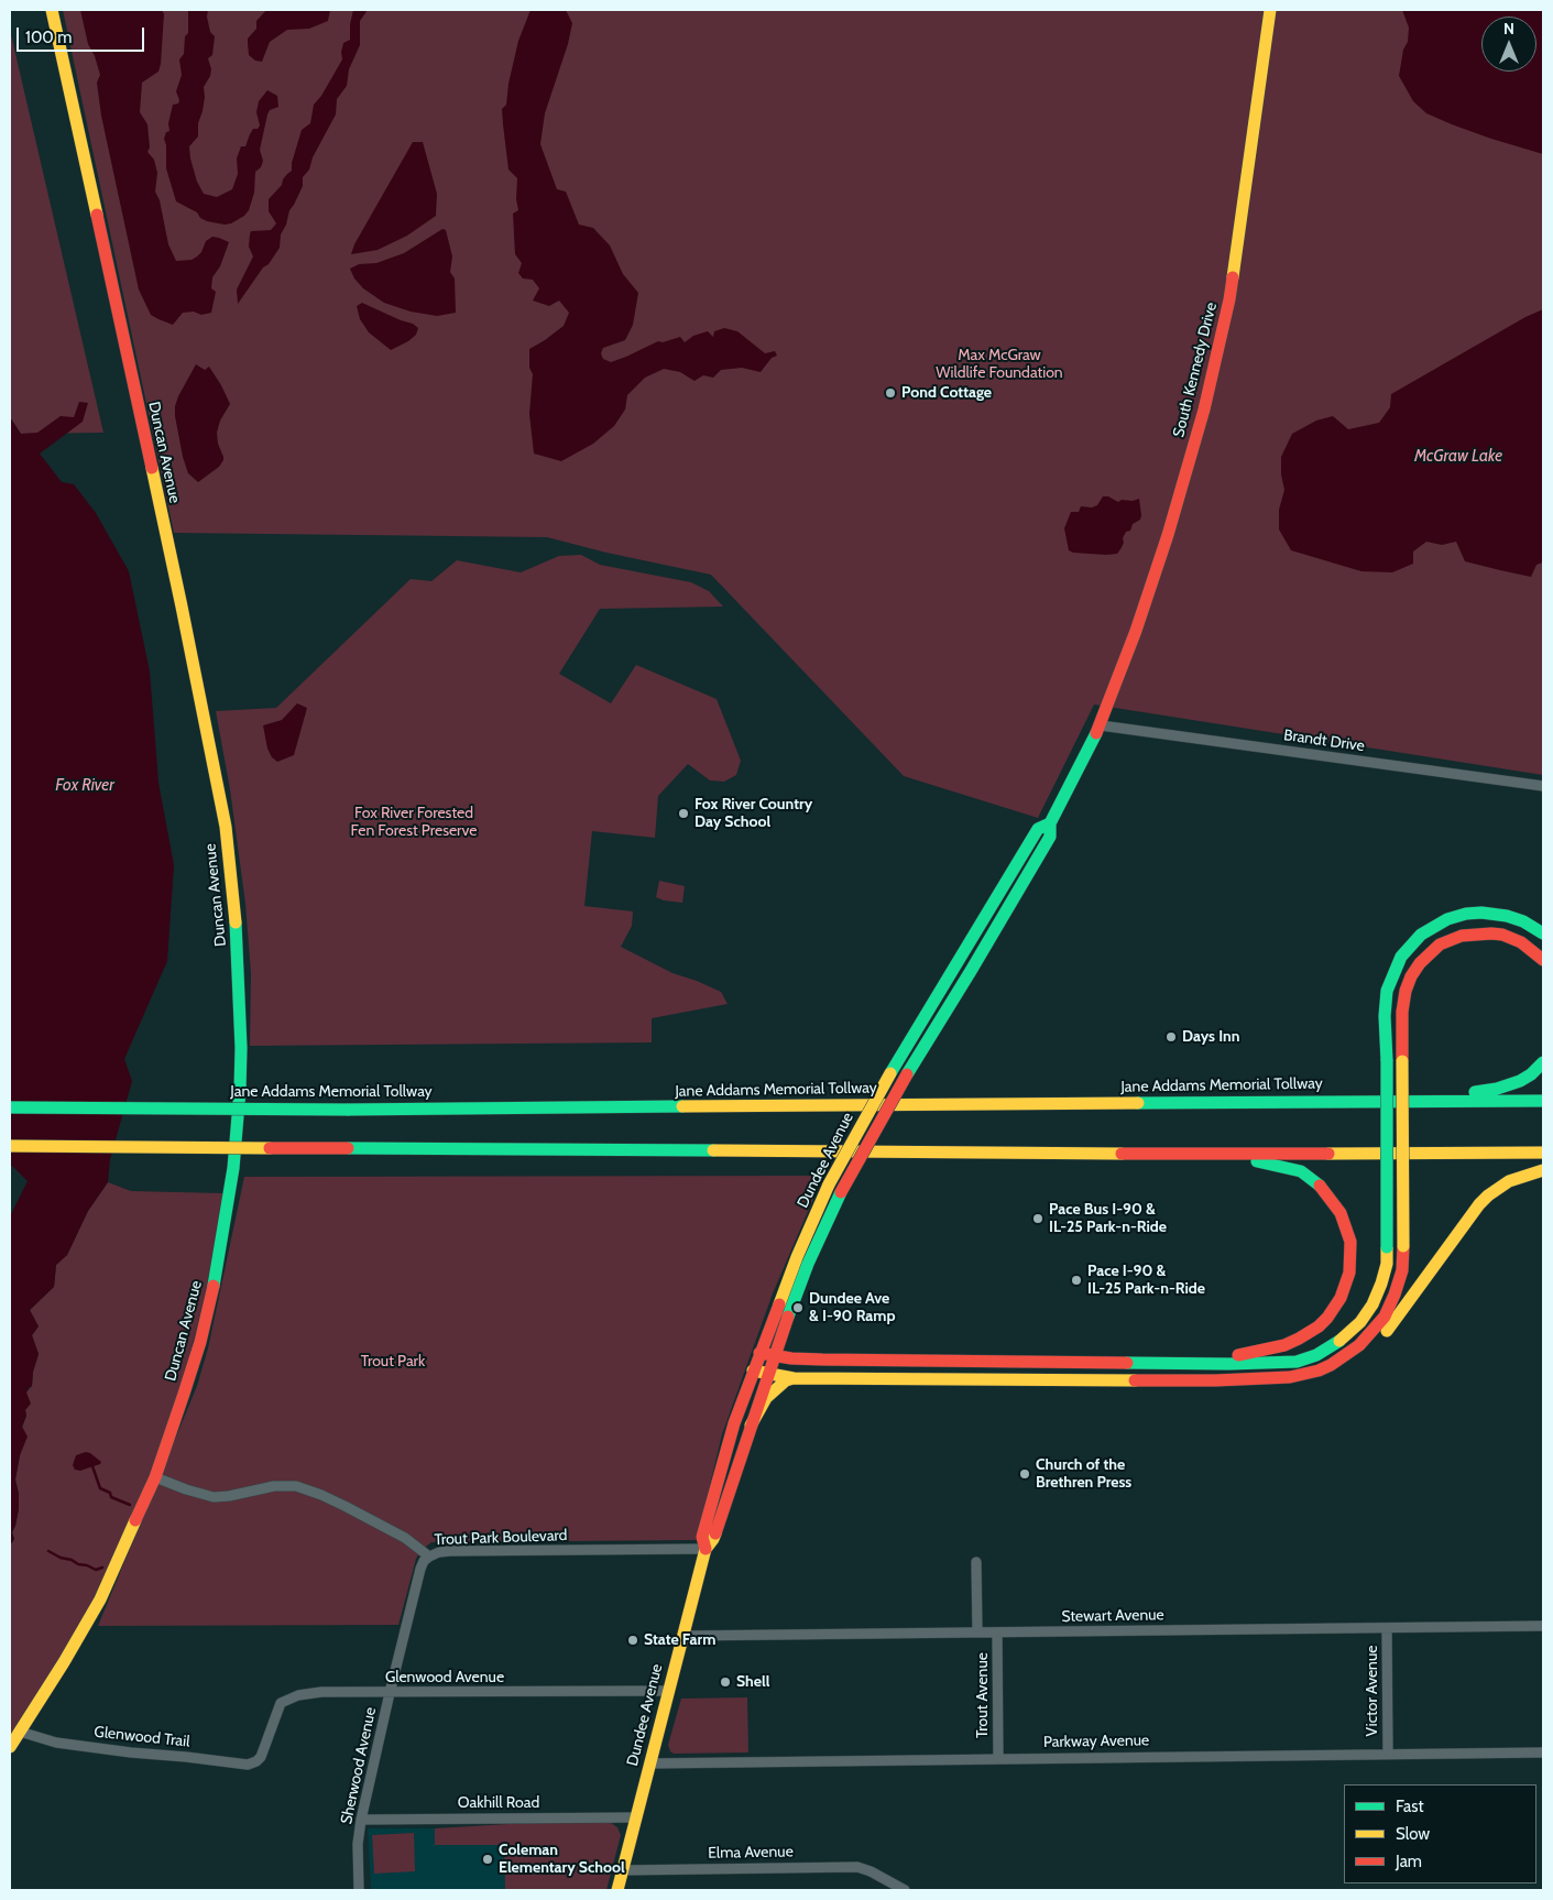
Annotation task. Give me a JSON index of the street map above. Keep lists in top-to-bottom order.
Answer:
{
  "streets": {
    "main road": [
      "South Kennedy Drive",
      "Duncan Avenue",
      "Jane Addams Memorial Tollway",
      "Dundee Avenue"
    ],
    "street": [
      "Brandt Drive",
      "Trout Park Boulevard",
      "Stewart Avenue",
      "Glenwood Avenue",
      "Victor Avenue",
      "Trout Avenue",
      "Glenwood Trail",
      "Parkway Avenue",
      "Sherwood Avenue",
      "Oakhill Road",
      "Elma Avenue"
    ]
  },
  "crossings": [
    ["South Kennedy Drive", "Brandt Drive"],
    ["South Kennedy Drive", "Dundee Avenue"],
    ["Duncan Avenue", "Trout Park Boulevard"],
    ["Duncan Avenue", "Glenwood Trail"],
    ["Brandt Drive", "Dundee Avenue"],
    ["Dundee Avenue", "Trout Park Boulevard"],
    ["Dundee Avenue", "Stewart Avenue"],
    ["Dundee Avenue", "Glenwood Avenue"],
    ["Dundee Avenue", "Parkway Avenue"],
    ["Dundee Avenue", "Oakhill Road"],
    ["Dundee Avenue", "Elma Avenue"],
    ["Trout Park Boulevard", "Sherwood Avenue"],
    ["Stewart Avenue", "Victor Avenue"],
    ["Stewart Avenue", "Trout Avenue"],
    ["Glenwood Avenue", "Glenwood Trail"],
    ["Glenwood Avenue", "Sherwood Avenue"],
    ["Victor Avenue", "Parkway Avenue"],
    ["Trout Avenue", "Parkway Avenue"],
    ["Sherwood Avenue", "Oakhill Road"]
  ],
  "water": ["McGraw Lake", "Fox River"],
  "parks": ["Max McGraw Wildlife Foundation", "Fox River Forested Fen Forest Preserve", "Trout Park"],
  "places": [
    "Pond Cottage",
    "Fox River Country Day School",
    "Days Inn",
    "Pace Bus I-90 & IL-25 Park-n-Ride",
    "Pace I-90 & IL-25 Park-n-Ride",
    "Dundee Ave & I-90 Ramp",
    "Church of the Brethren Press",
    "State Farm",
    "Shell",
    "Coleman Elementary School"
  ],
  "legend": ["Fast", "Slow", "Jam"],
  "scale_bar": "100 m",
  "north": "top"
}
